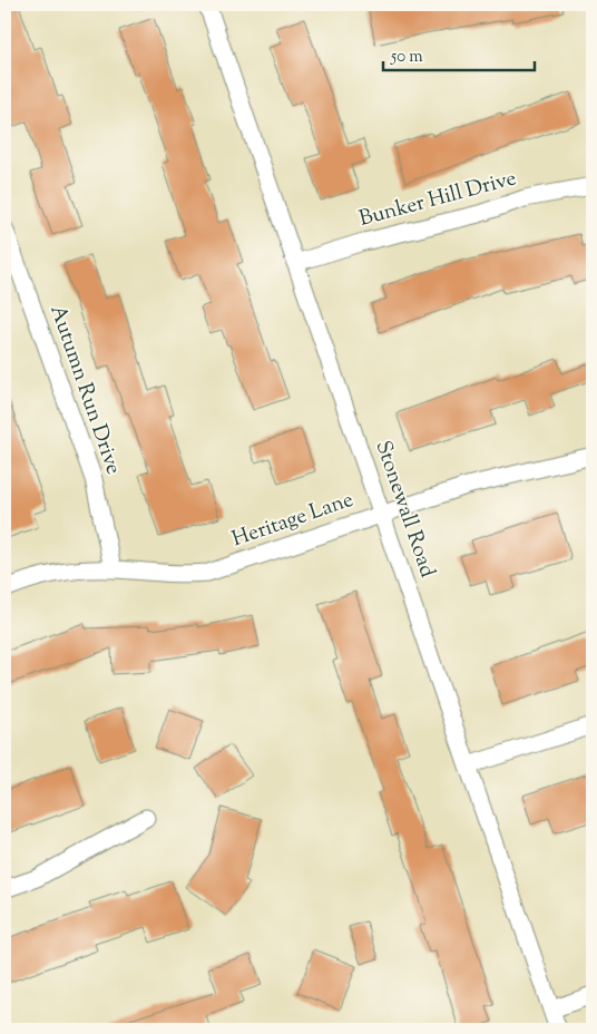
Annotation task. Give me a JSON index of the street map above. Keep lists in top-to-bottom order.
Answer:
{
  "streets": {
    "street": [
      "Bunker Hill Drive",
      "Autumn Run Drive",
      "Stonewall Road",
      "Heritage Lane"
    ]
  },
  "crossings": [
    ["Bunker Hill Drive", "Stonewall Road"],
    ["Autumn Run Drive", "Heritage Lane"],
    ["Stonewall Road", "Heritage Lane"]
  ],
  "scale_bar": "50 m"
}
